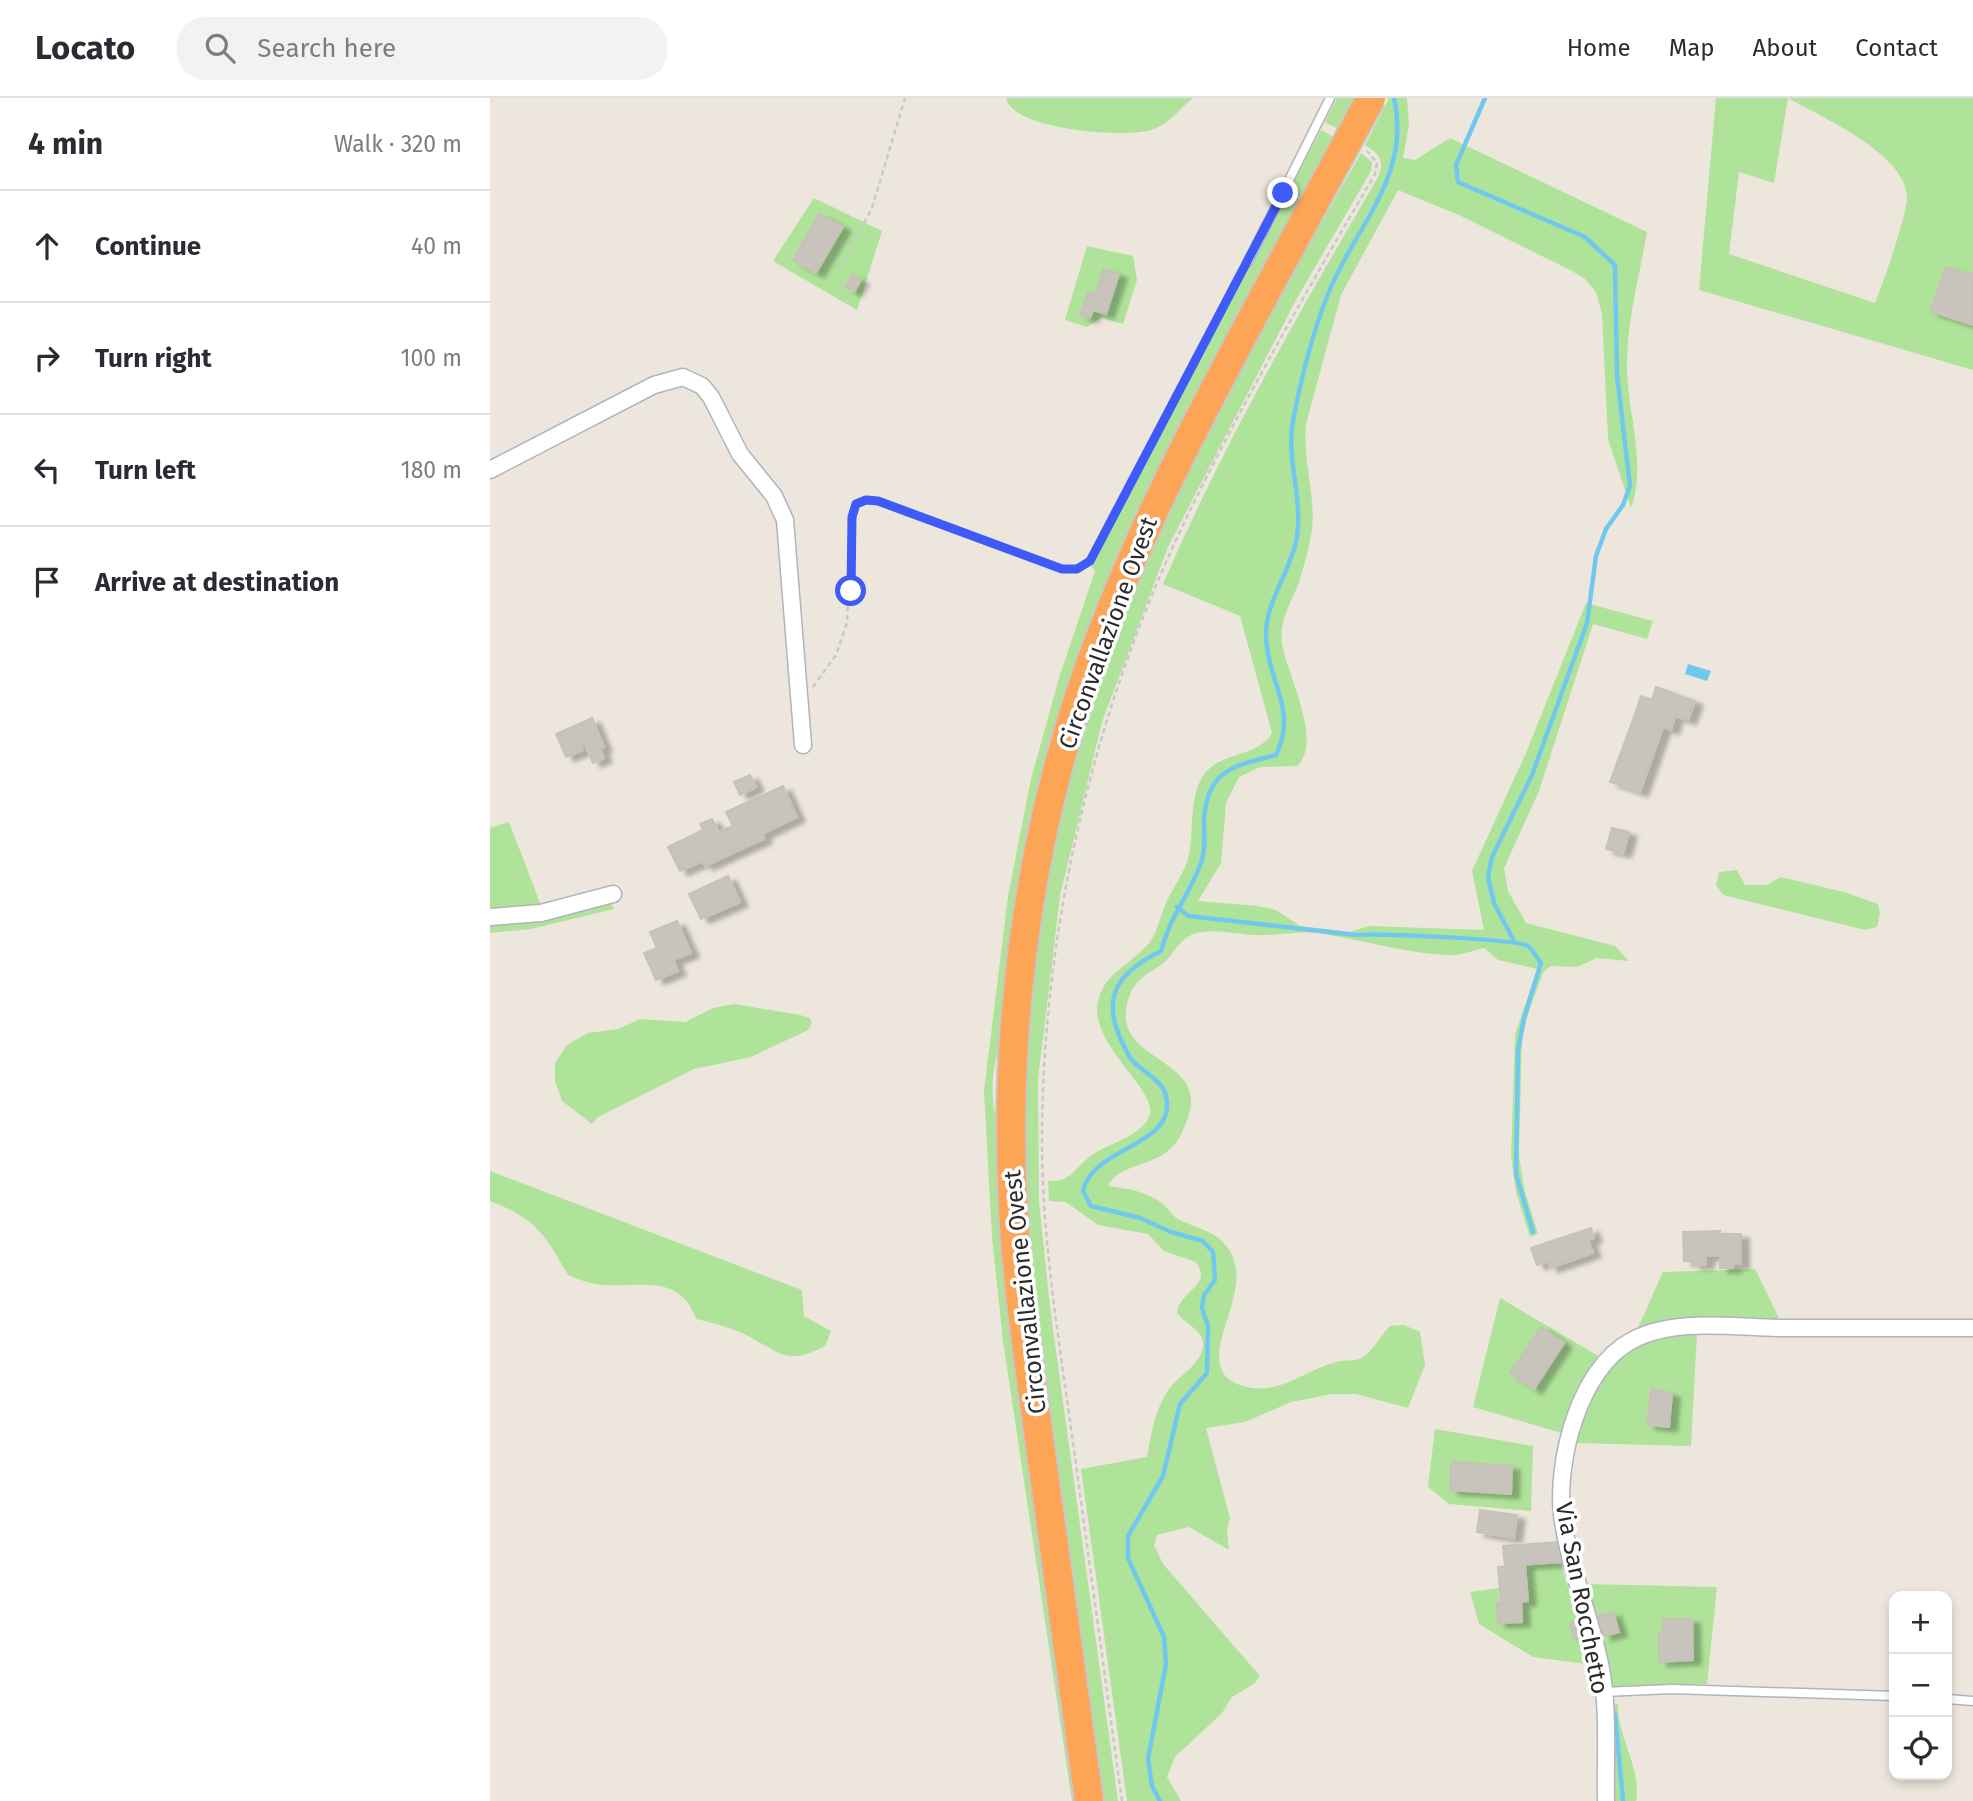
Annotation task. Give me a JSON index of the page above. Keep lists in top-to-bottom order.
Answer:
{
  "streets": {
    "highway": ["Circonvallazione Ovest"],
    "street": ["Via San Rocchetto"]
  },
  "page": {
    "header": "Locato",
    "search": "Search here",
    "nav": [
      "Home",
      "Map",
      "About",
      "Contact"
    ],
    "heading": ["4 min", "Walk · 320 m"],
    "list": [
      ["Continue", "40 m"],
      ["Turn right", "100 m"],
      ["Turn left", "180 m"],
      "Arrive at destination"
    ],
    "map_buttons": ["+", "−"]
  }
}
